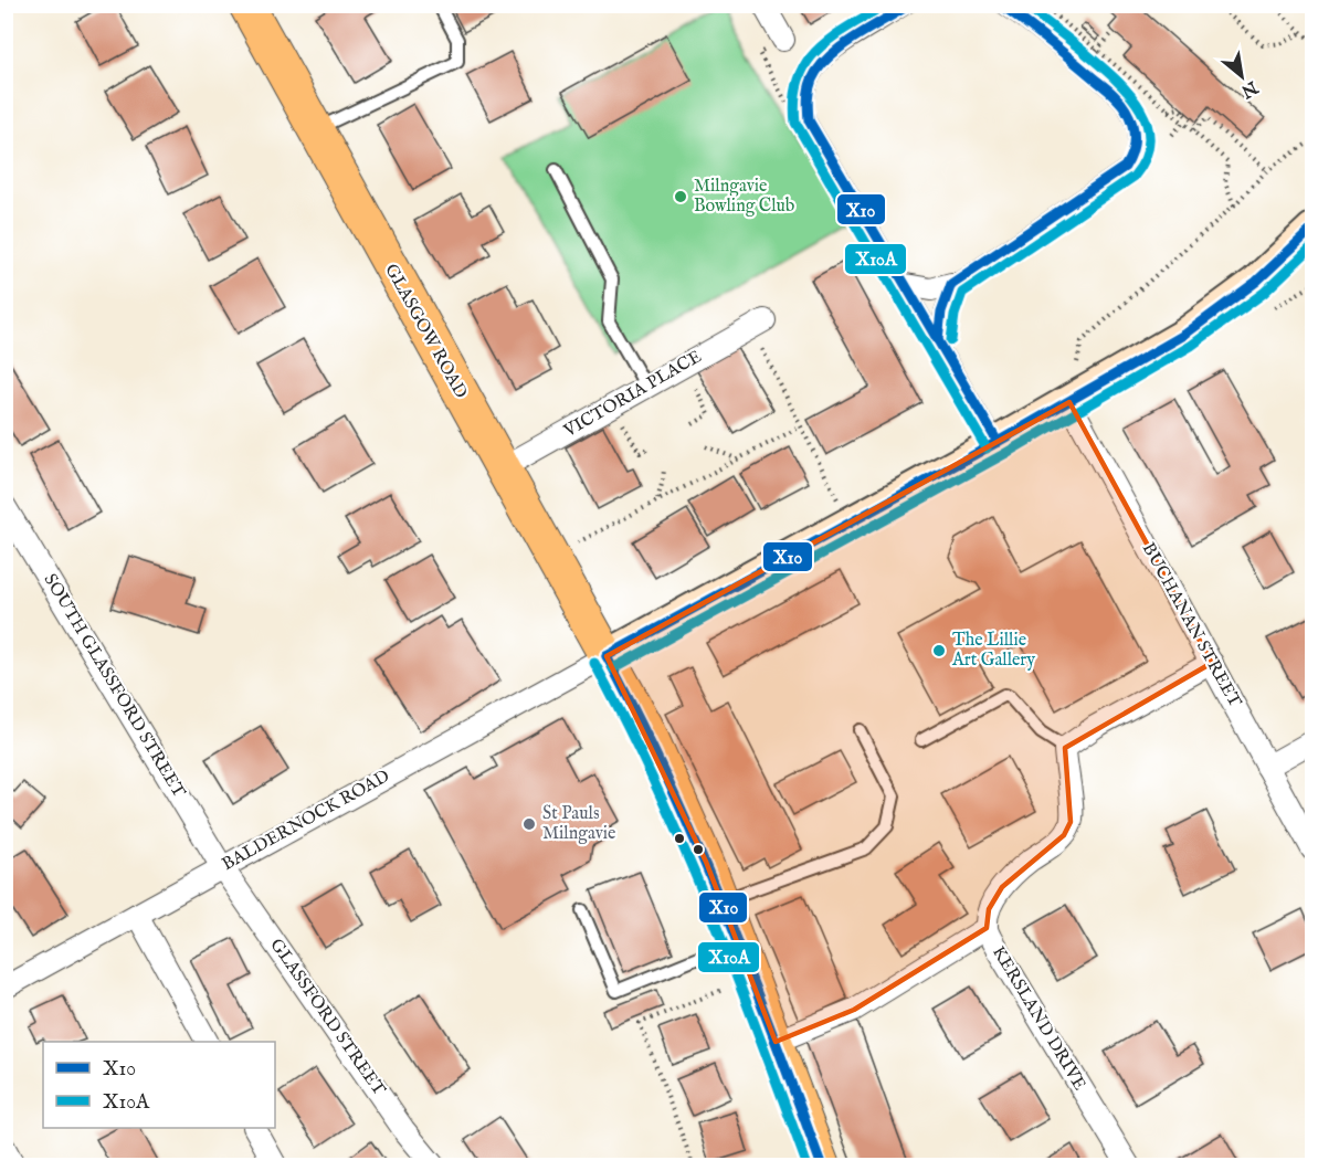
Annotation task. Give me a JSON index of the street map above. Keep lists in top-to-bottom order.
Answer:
{
  "streets": {
    "main road": ["GLASGOW ROAD"],
    "street": [
      "VICTORIA PLACE",
      "BUCHANAN STREET",
      "SOUTH GLASSFORD STREET",
      "BALDERNOCK ROAD",
      "GLASSFORD STREET",
      "KERSLAND DRIVE"
    ]
  },
  "crossings": [
    ["GLASGOW ROAD", "VICTORIA PLACE"],
    ["GLASGOW ROAD", "BALDERNOCK ROAD"],
    ["SOUTH GLASSFORD STREET", "BALDERNOCK ROAD"],
    ["SOUTH GLASSFORD STREET", "GLASSFORD STREET"],
    ["BALDERNOCK ROAD", "GLASSFORD STREET"]
  ],
  "places": ["Milngavie Bowling Club", "The Lillie Art Gallery", "St Pauls Milngavie"],
  "lines": ["transit line X10", "transit line X10A"],
  "legend": ["X10", "X10A"],
  "north": "bottom right"
}
